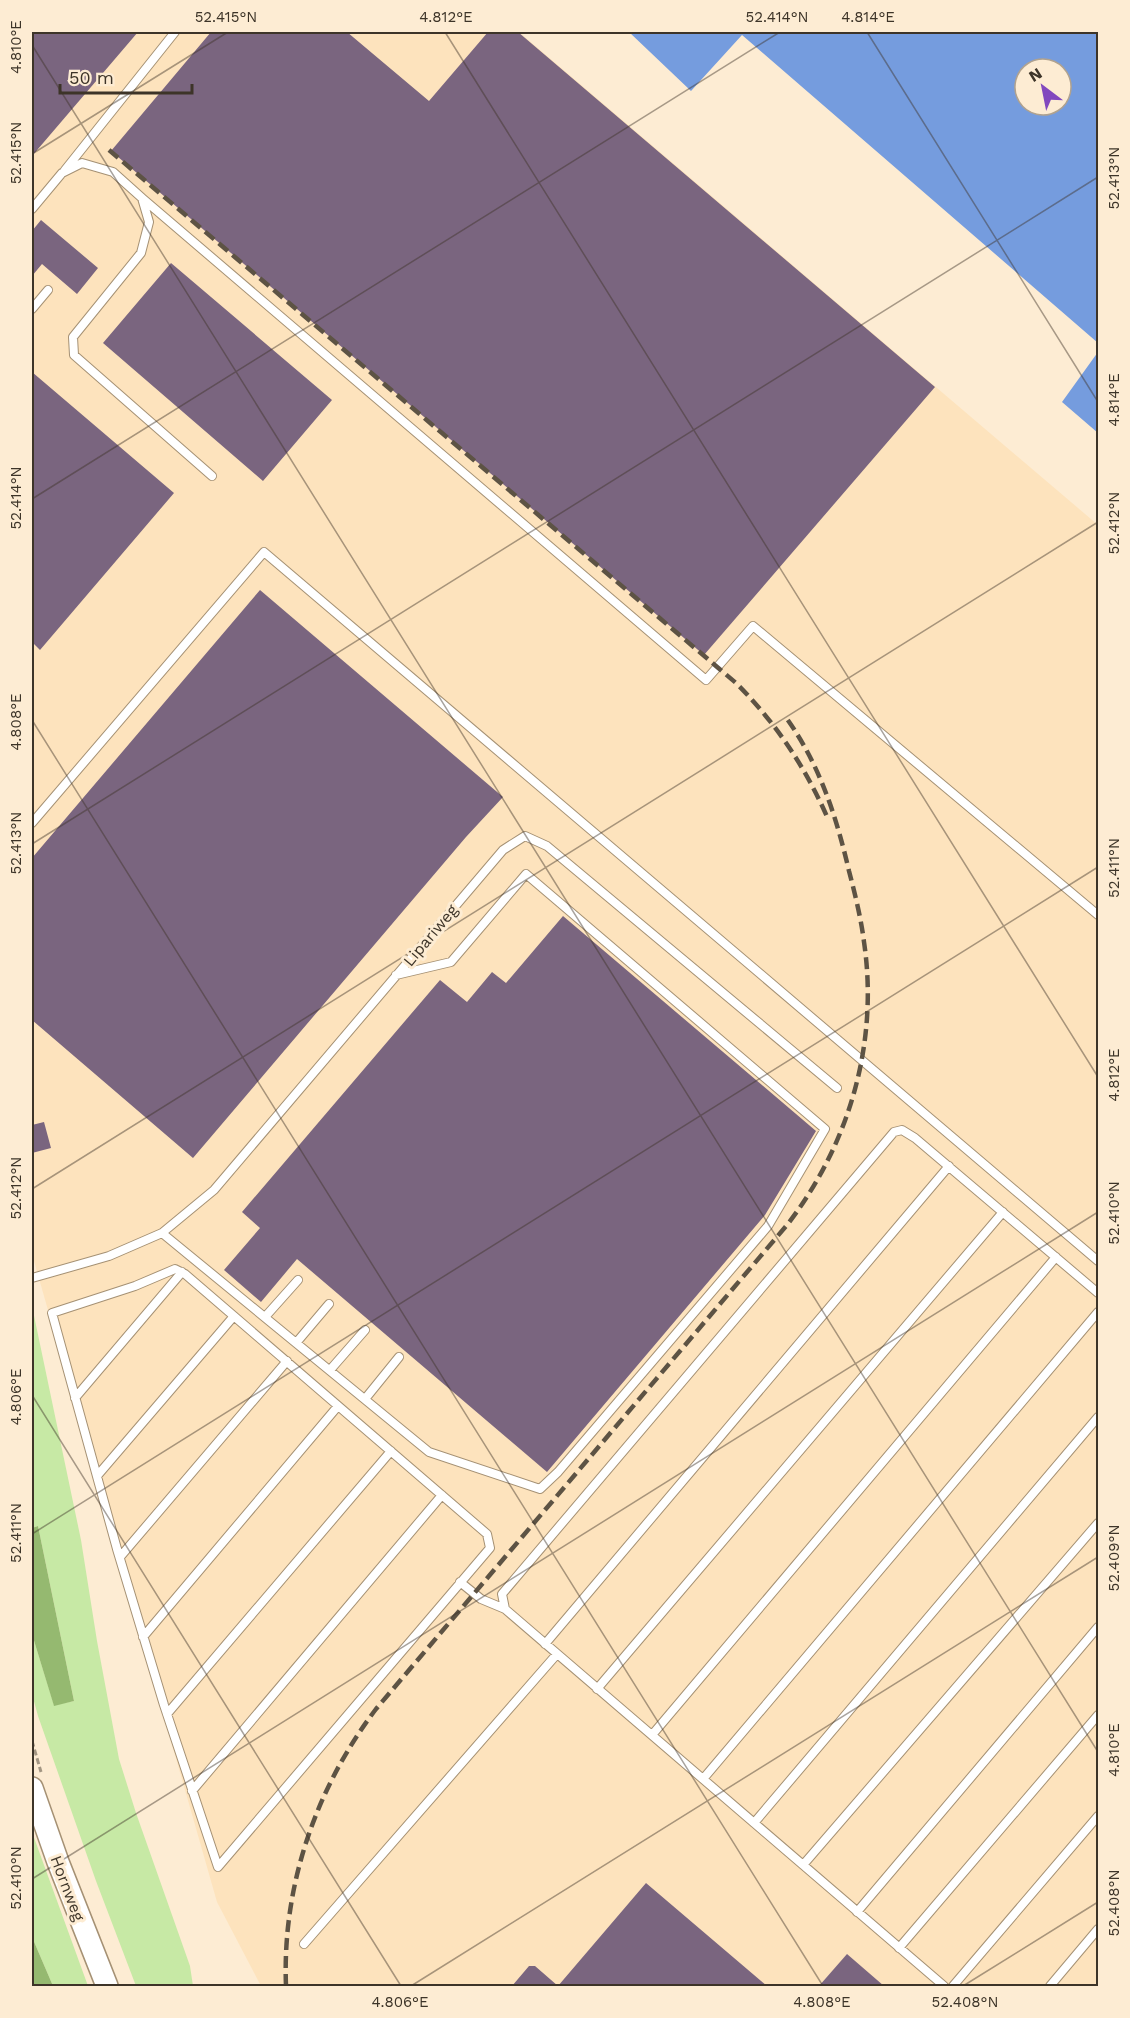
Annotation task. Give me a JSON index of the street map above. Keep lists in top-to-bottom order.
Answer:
{
  "streets": {
    "street": ["Hornweg"],
    "lane": ["Lipariweg"]
  },
  "scale_bar": "50 m",
  "north": "top left",
  "coordinates": [
    "52.415°N",
    "4.812°E",
    "52.414°N",
    "4.814°E",
    "4.810°E",
    "52.413°N",
    "52.412°N",
    "4.808°E",
    "52.411°N",
    "52.410°N",
    "4.806°E",
    "52.409°N",
    "52.408°N"
  ]
}
